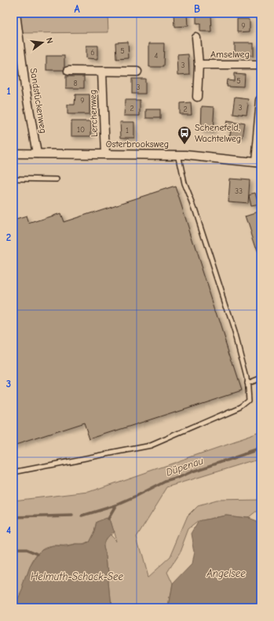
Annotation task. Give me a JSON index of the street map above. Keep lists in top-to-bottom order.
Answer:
{
  "streets": {
    "street": [
      "Amselweg",
      "Sandstückenweg",
      "Lerchenweg",
      "Osterbrooksweg"
    ]
  },
  "crossings": [
    ["Sandstückenweg", "Osterbrooksweg"],
    ["Lerchenweg", "Osterbrooksweg"]
  ],
  "water": ["Düpenau", "Angelsee", "Helmuth-Schack-See"],
  "places": {
    "bus stop": ["Schenefeld, Wachtelweg"]
  },
  "house_numbers": [
    "9",
    "5",
    "6",
    "4",
    "3",
    "5",
    "8",
    "3",
    "9",
    "3",
    "2",
    "2",
    "10",
    "1",
    "33"
  ],
  "north": "right",
  "grid": {
    "columns": ["A", "B"],
    "rows": [
      "1",
      "2",
      "3",
      "4"
    ]
  }
}
